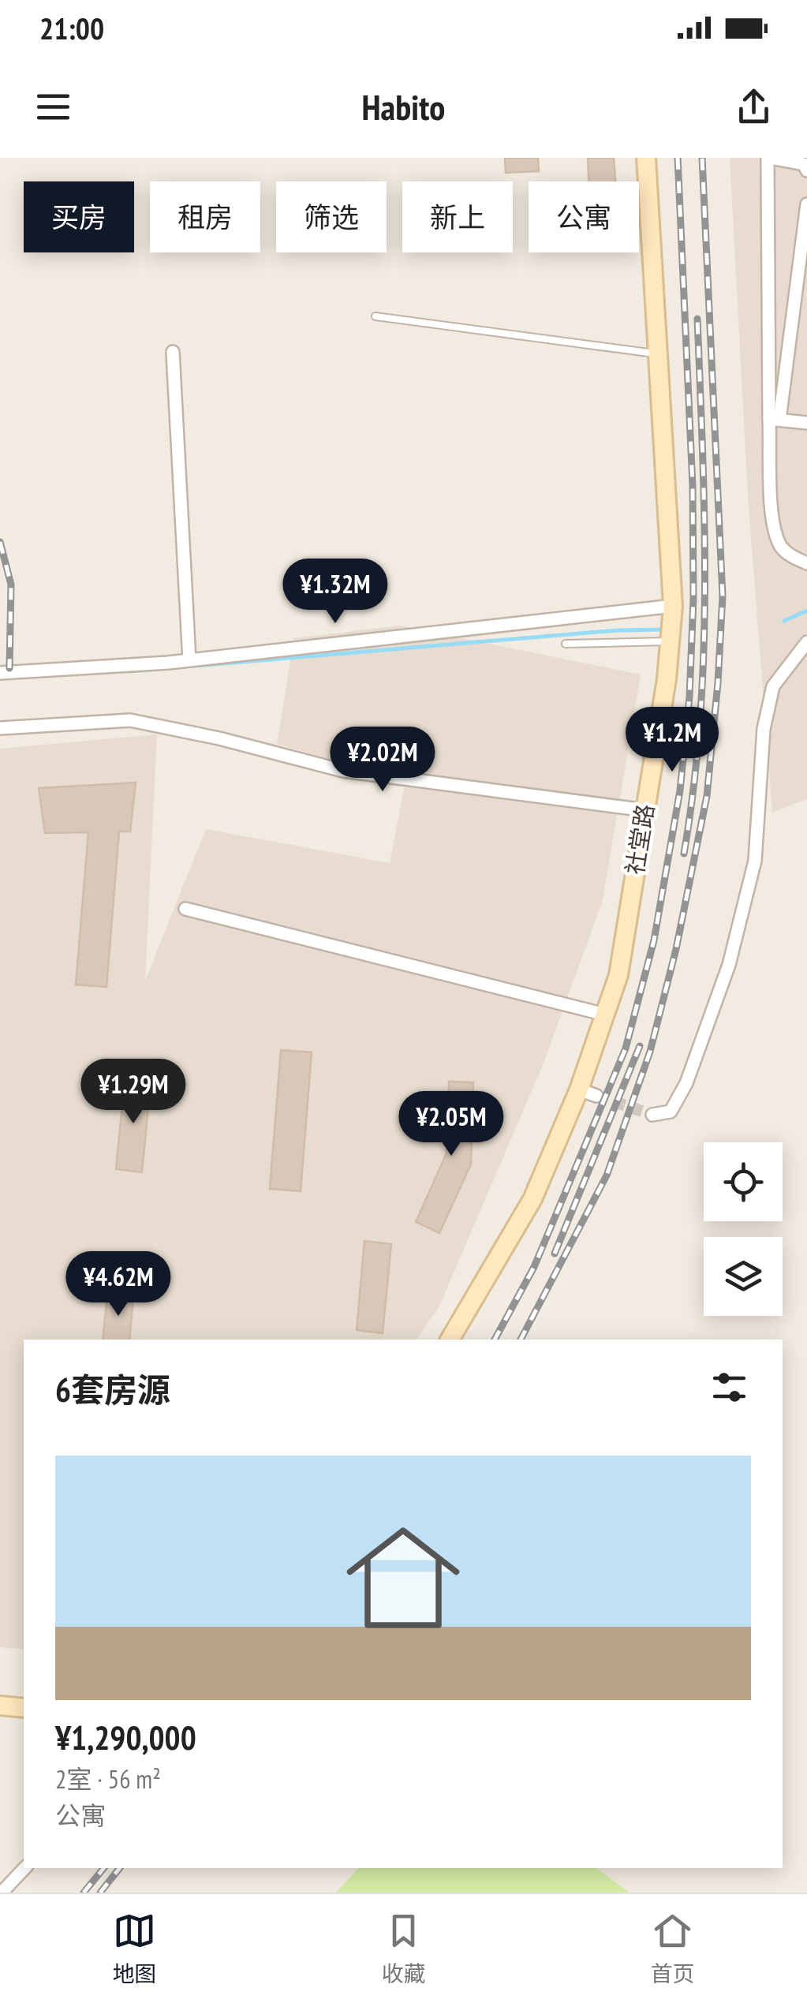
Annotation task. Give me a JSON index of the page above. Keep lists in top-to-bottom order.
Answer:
{
  "streets": {
    "street": ["社堂路"]
  },
  "page": {
    "status": "21:00",
    "header": "Habito",
    "chip": [
      "买房",
      "租房",
      "筛选",
      "新上",
      "公寓"
    ],
    "price": [
      "¥1.32M",
      "¥1.2M",
      "¥2.02M",
      "¥1.29M",
      "¥2.05M",
      "¥4.62M"
    ],
    "heading": "6套房源",
    "list": [
      {
        "name": "¥1,290,000",
        "note": "2室 · 56 m² · 公寓"
      }
    ],
    "tabs": ["地图", "收藏", "首页"]
  }
}
